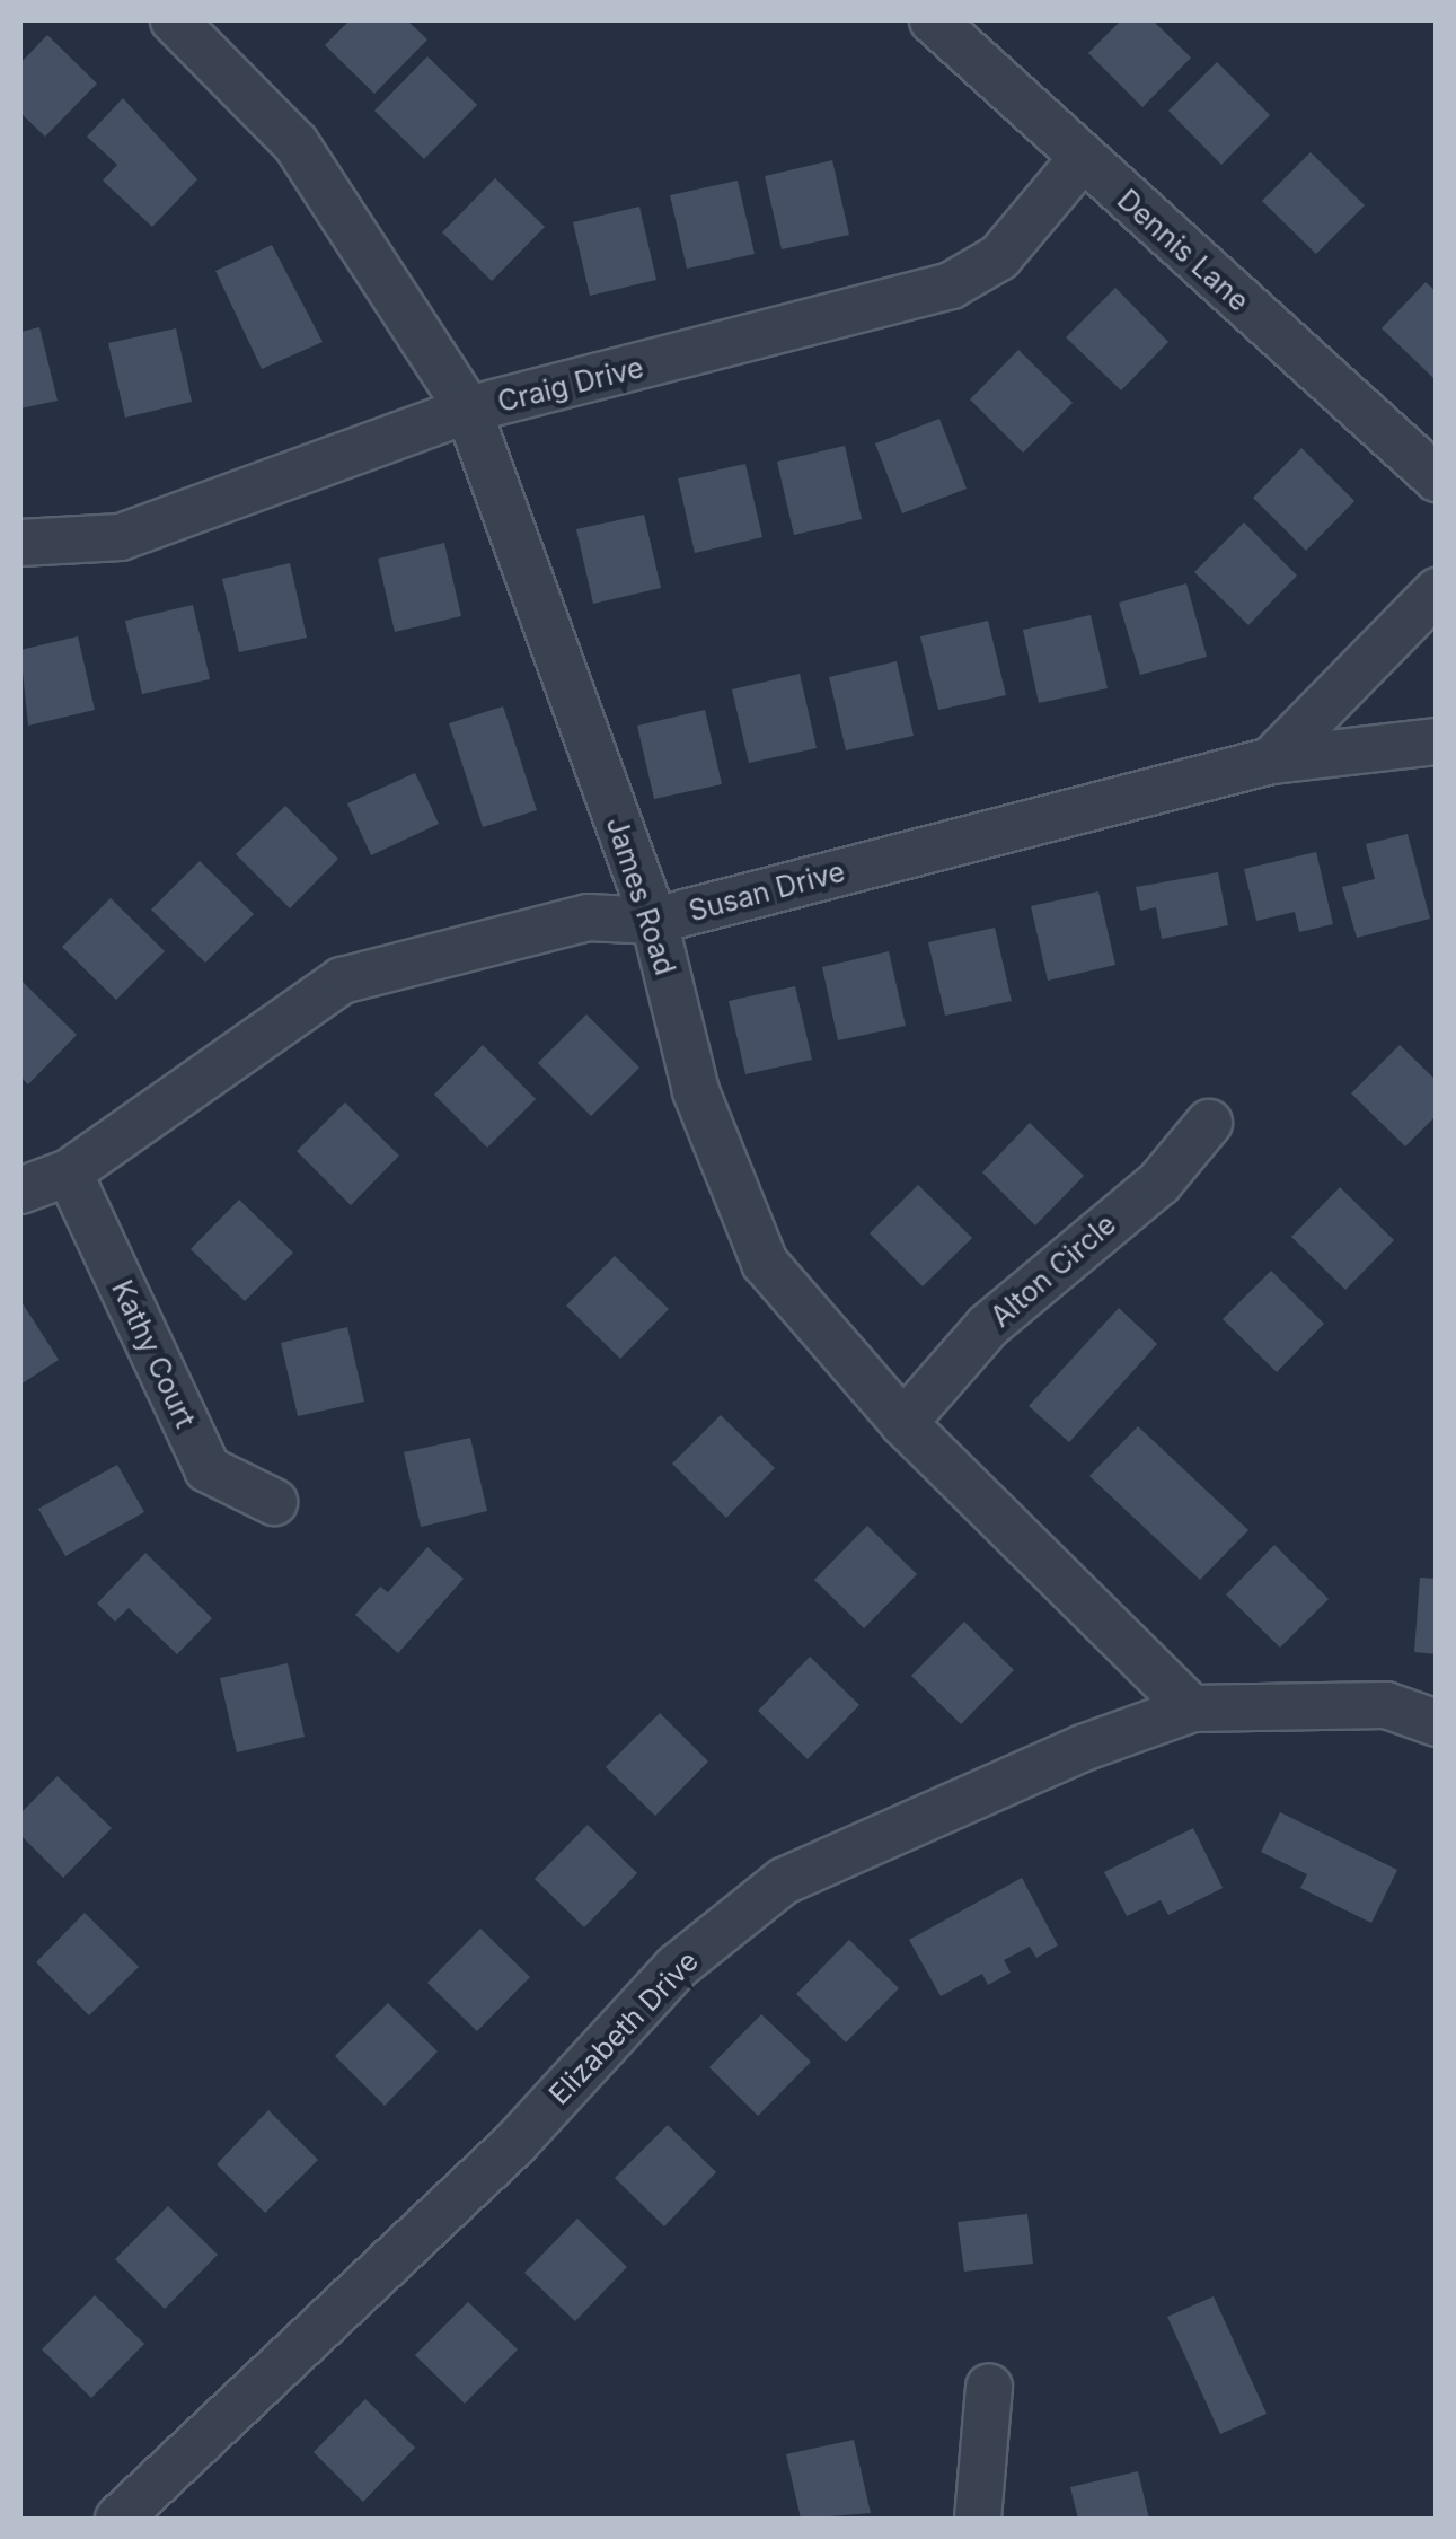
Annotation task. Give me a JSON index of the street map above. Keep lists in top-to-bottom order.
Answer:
{
  "streets": {
    "street": [
      "Dennis Lane",
      "Craig Drive",
      "Susan Drive",
      "James Road",
      "Alton Circle",
      "Kathy Court",
      "Elizabeth Drive"
    ]
  },
  "crossings": [
    ["Dennis Lane", "Craig Drive"],
    ["Craig Drive", "James Road"],
    ["Susan Drive", "James Road"],
    ["Susan Drive", "Kathy Court"],
    ["James Road", "Alton Circle"],
    ["James Road", "Elizabeth Drive"]
  ]
}
